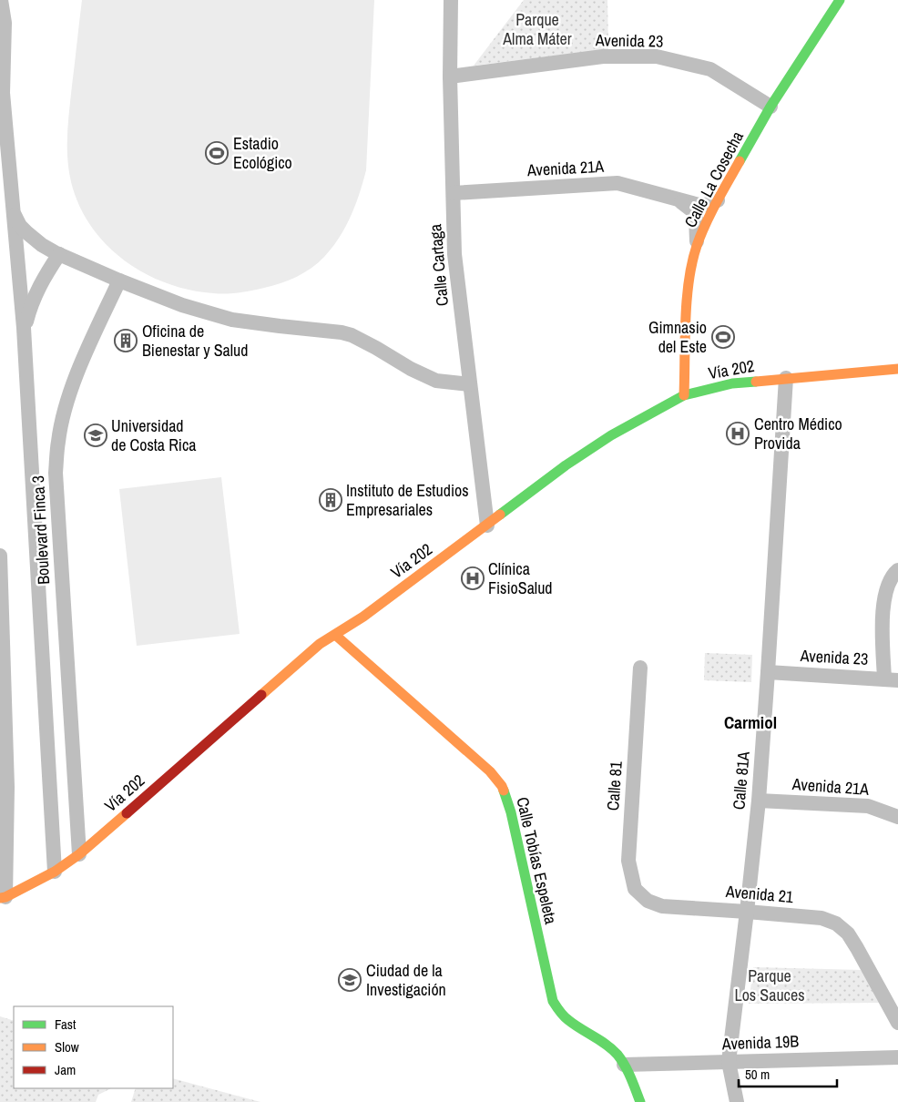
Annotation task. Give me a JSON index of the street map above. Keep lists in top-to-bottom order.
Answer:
{
  "streets": {
    "main road": ["Calle La Cosecha", "Vía 202", "Calle Tobías Espeleta"],
    "street": [
      "Avenida 23",
      "Avenida 21A",
      "Calle Cartaga",
      "Boulevard Finca 3",
      "Calle 81A",
      "Calle 81",
      "Avenida 21",
      "Avenida 19B"
    ]
  },
  "crossings": [
    ["Avenida 23", "Calle La Cosecha"],
    ["Avenida 23", "Calle Cartaga"],
    ["Avenida 23", "Calle 81A"],
    ["Avenida 21A", "Calle La Cosecha"],
    ["Avenida 21A", "Calle Cartaga"],
    ["Avenida 21A", "Calle 81A"],
    ["Calle La Cosecha", "Vía 202"],
    ["Calle Cartaga", "Vía 202"],
    ["Vía 202", "Boulevard Finca 3"],
    ["Vía 202", "Calle 81A"],
    ["Vía 202", "Calle Tobías Espeleta"],
    ["Calle 81A", "Avenida 21"],
    ["Calle 81A", "Avenida 19B"],
    ["Calle 81", "Avenida 21"],
    ["Calle Tobías Espeleta", "Avenida 19B"]
  ],
  "districts": ["Carmiol"],
  "parks": ["Parque Alma Máter", "Parque Los Sauces"],
  "places": {
    "sports": ["Estadio Ecológico", "Gimnasio del Este"],
    "building": ["Oficina de Bienestar y Salud", "Instituto de Estudios Empresariales"],
    "hospital": ["Centro Médico Provida", "Clínica FisioSalud"],
    "school or university": ["Universidad de Costa Rica", "Ciudad de la Investigación"]
  },
  "legend": ["Fast", "Slow", "Jam"],
  "scale_bar": "50 m"
}
